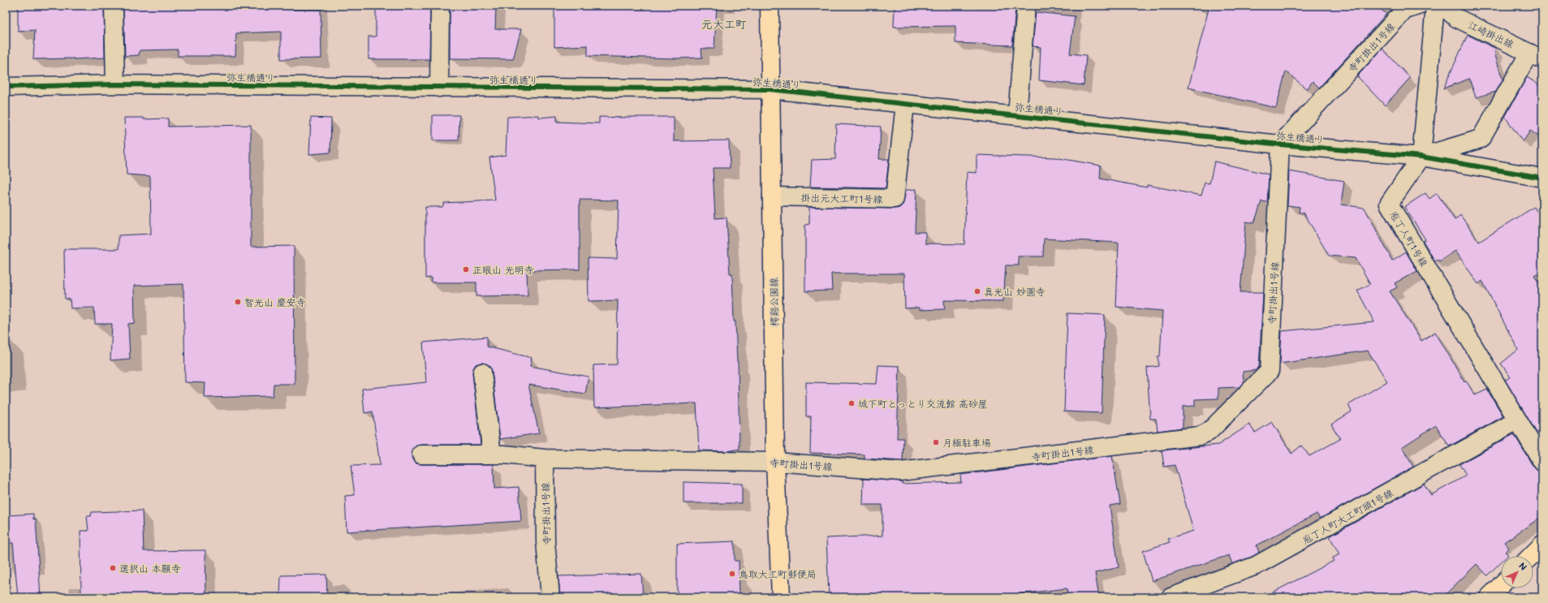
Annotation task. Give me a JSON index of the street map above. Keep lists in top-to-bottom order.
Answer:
{
  "streets": {
    "main road": ["樗谿公園線"],
    "street": [
      "江崎掛出線",
      "寺町掛出1号線",
      "弥生橋通り",
      "掛出元大工町1号線",
      "庖丁人町1号線",
      "庖丁人町大工町頭1号線"
    ]
  },
  "crossings": [
    ["寺町掛出1号線", "弥生橋通り"],
    ["寺町掛出1号線", "樗谿公園線"],
    ["弥生橋通り", "掛出元大工町1号線"],
    ["弥生橋通り", "庖丁人町1号線"],
    ["弥生橋通り", "樗谿公園線"],
    ["掛出元大工町1号線", "樗谿公園線"],
    ["庖丁人町1号線", "庖丁人町大工町頭1号線"]
  ],
  "districts": ["元大工町"],
  "places": [
    "正眼山 光明寺",
    "真光山 妙圓寺",
    "智光山 慶安寺",
    "城下町とっとり交流館 髙砂屋",
    "月極駐車場",
    "選択山 本願寺",
    "鳥取大工町郵便局"
  ],
  "north": "top right"
}
